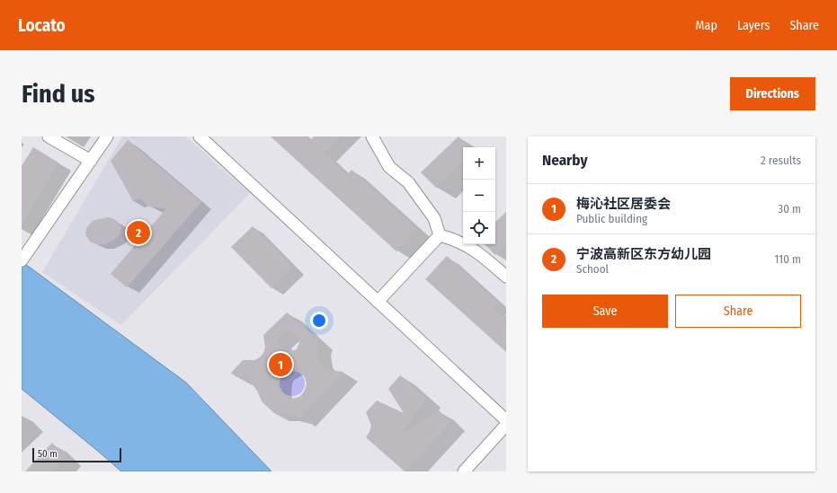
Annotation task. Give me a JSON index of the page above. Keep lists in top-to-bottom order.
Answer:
{
  "scale_bar": "50 m",
  "page": {
    "header": "Locato",
    "nav": ["Map", "Layers", "Share"],
    "buttons": [
      "Directions",
      ["Save", "Share"]
    ],
    "title": "Find us",
    "heading": ["Nearby", "2 results"],
    "map_buttons": ["+", "−"],
    "list": [
      {
        "mark": "1",
        "name": "梅沁社区居委会",
        "note": "Public building",
        "value": "30 m"
      },
      {
        "mark": "2",
        "name": "宁波高新区东方幼儿园",
        "note": "School",
        "value": "110 m"
      }
    ],
    "pins": ["2", "1"],
    "scale": "50 m"
  }
}
